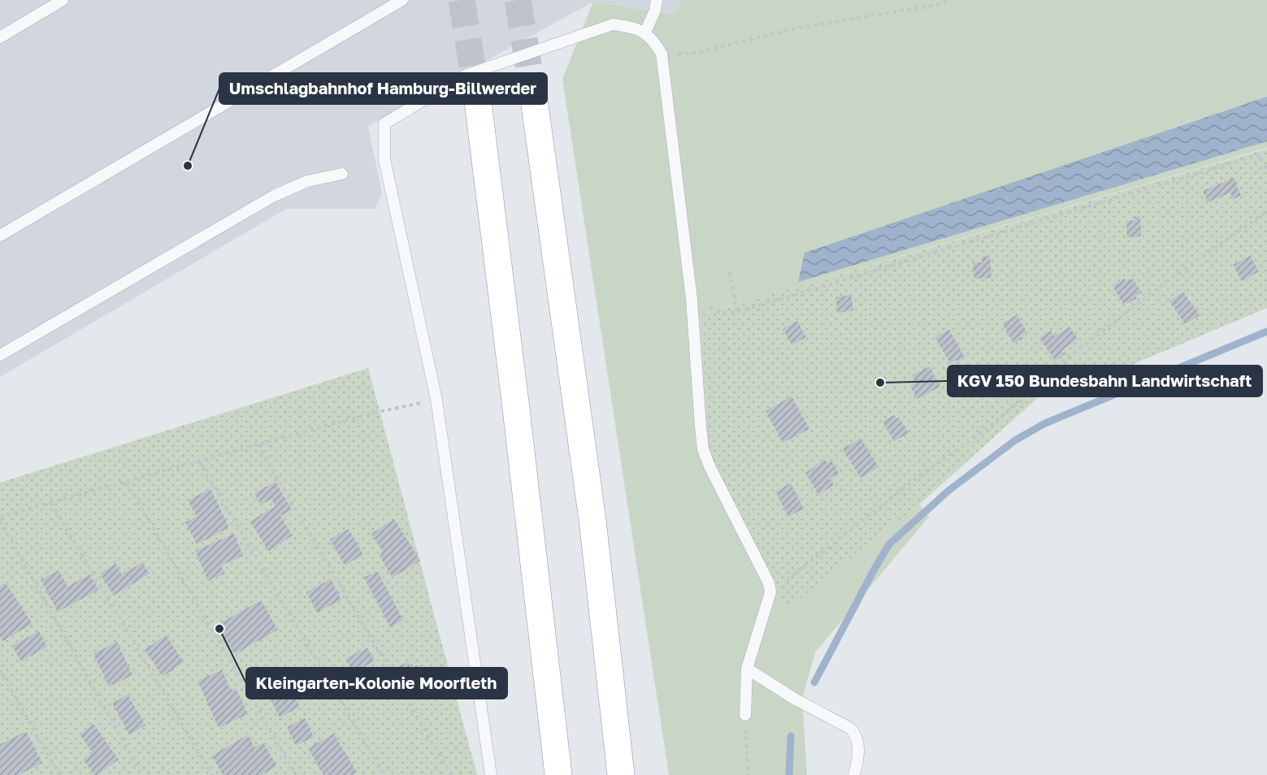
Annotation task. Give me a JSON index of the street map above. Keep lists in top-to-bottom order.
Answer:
{
  "places": ["Umschlagbahnhof Hamburg-Billwerder", "KGV 150 Bundesbahn Landwirtschaft", "Kleingarten-Kolonie Moorfleth"]
}
